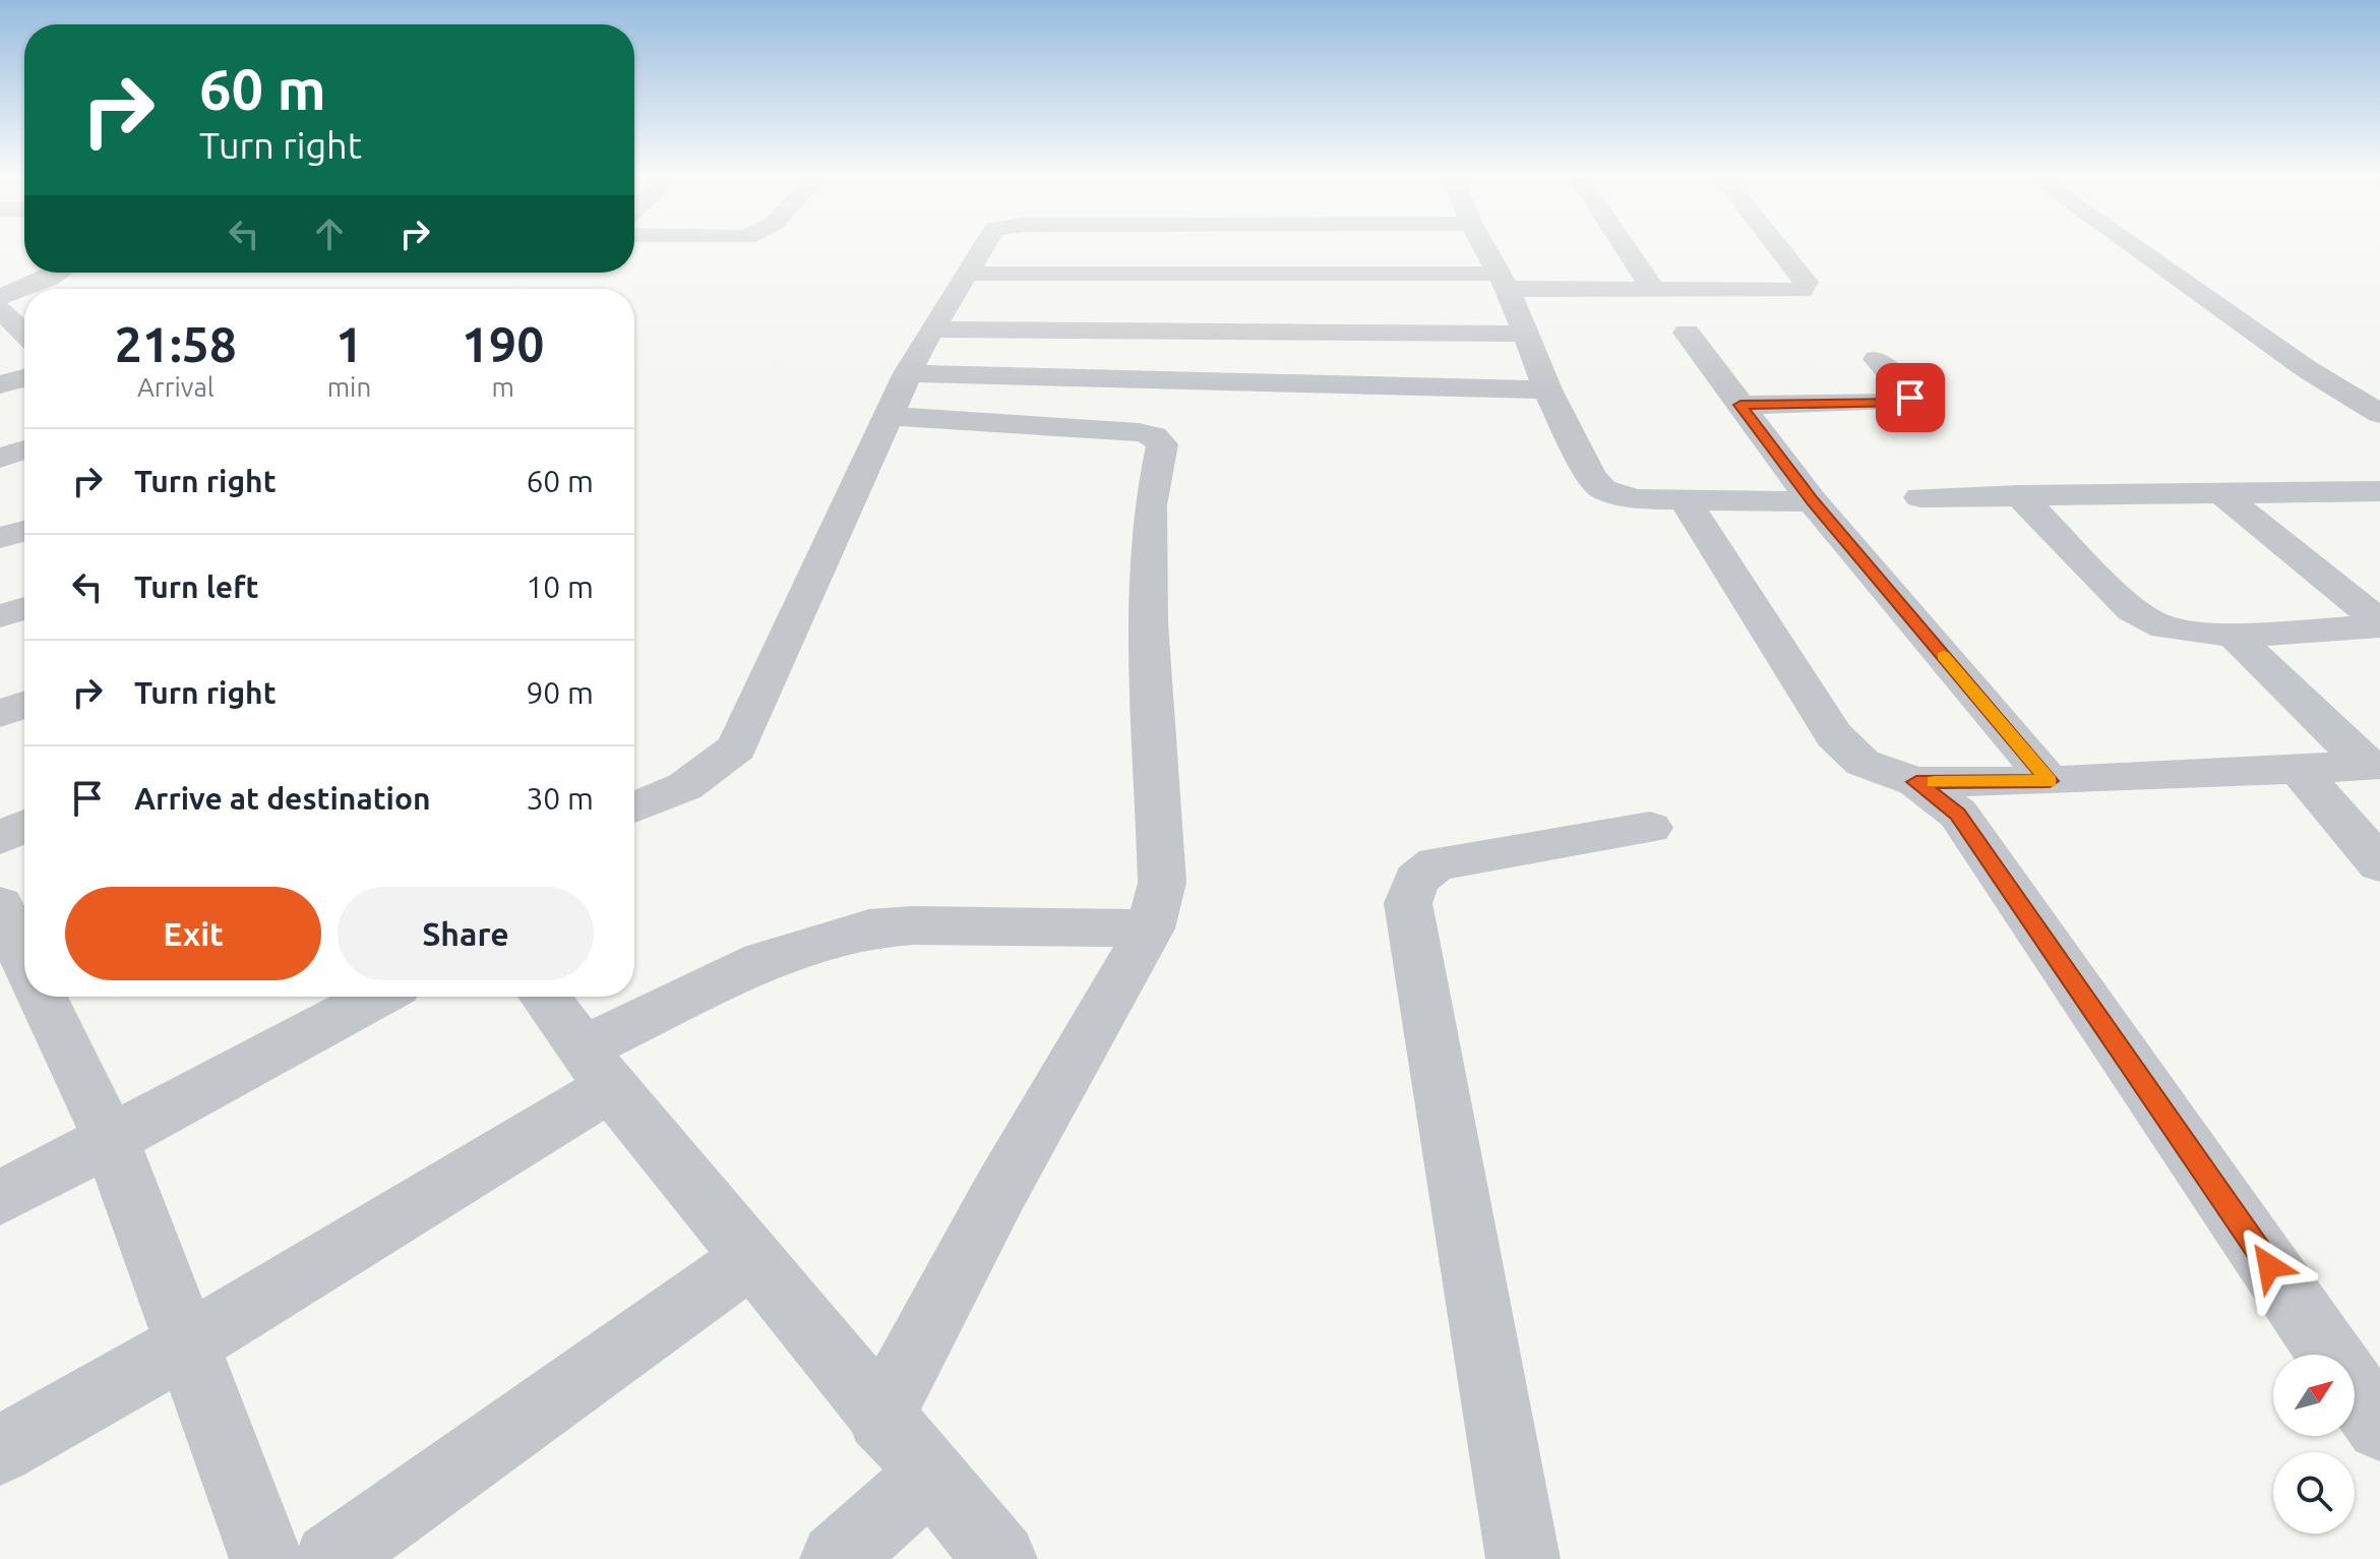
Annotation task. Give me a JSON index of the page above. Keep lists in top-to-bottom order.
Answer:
{
  "north": "top right",
  "page": {
    "turn": ["60 m", "Turn right"],
    "eta": [
      "21:58",
      "Arrival",
      "1",
      "min",
      "190",
      "m"
    ],
    "list": [
      {
        "name": "Turn right",
        "value": "60 m"
      },
      {
        "name": "Turn left",
        "value": "10 m"
      },
      {
        "name": "Turn right",
        "value": "90 m"
      },
      {
        "name": "Arrive at destination",
        "value": "30 m"
      }
    ],
    "buttons": ["Exit", "Share"]
  }
}
